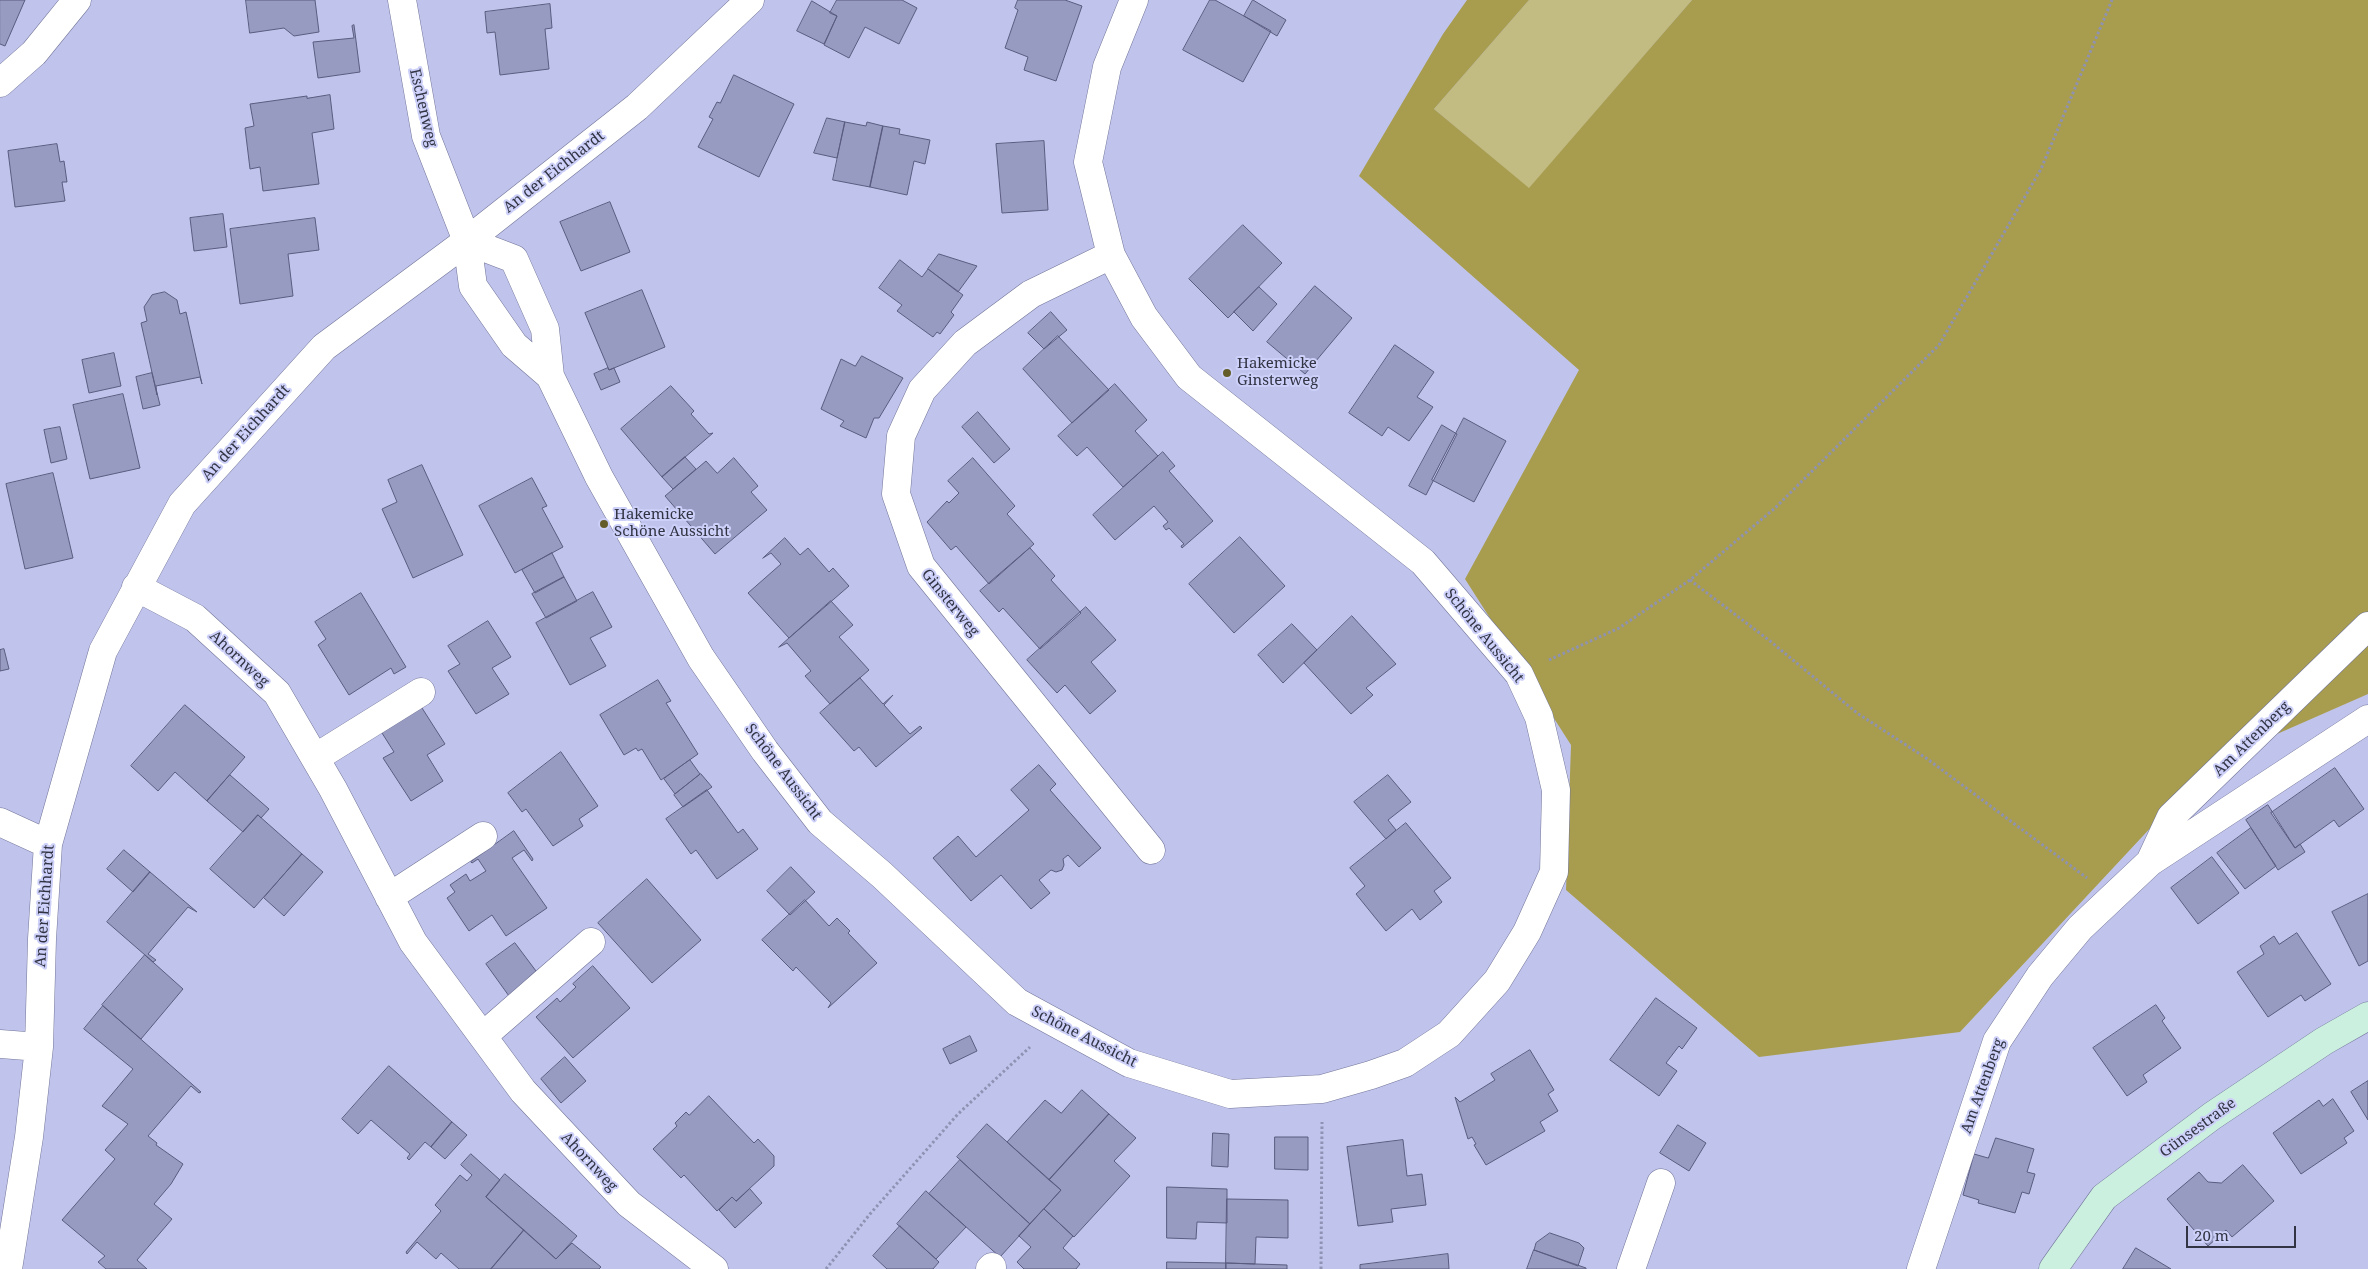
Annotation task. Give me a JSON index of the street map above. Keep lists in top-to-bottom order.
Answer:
{
  "streets": {
    "street": [
      "Eschenweg",
      "An der Eichhardt",
      "Ginsterweg",
      "Schöne Aussicht",
      "Ahornweg",
      "Am Attenberg",
      "Günsestraße"
    ]
  },
  "crossings": [
    ["Eschenweg", "An der Eichhardt"],
    ["Eschenweg", "Schöne Aussicht"],
    ["An der Eichhardt", "Schöne Aussicht"],
    ["An der Eichhardt", "Ahornweg"],
    ["Ginsterweg", "Schöne Aussicht"]
  ],
  "places": ["Hakemicke Ginsterweg", "Hakemicke Schöne Aussicht"],
  "scale_bar": "20 m"
}
